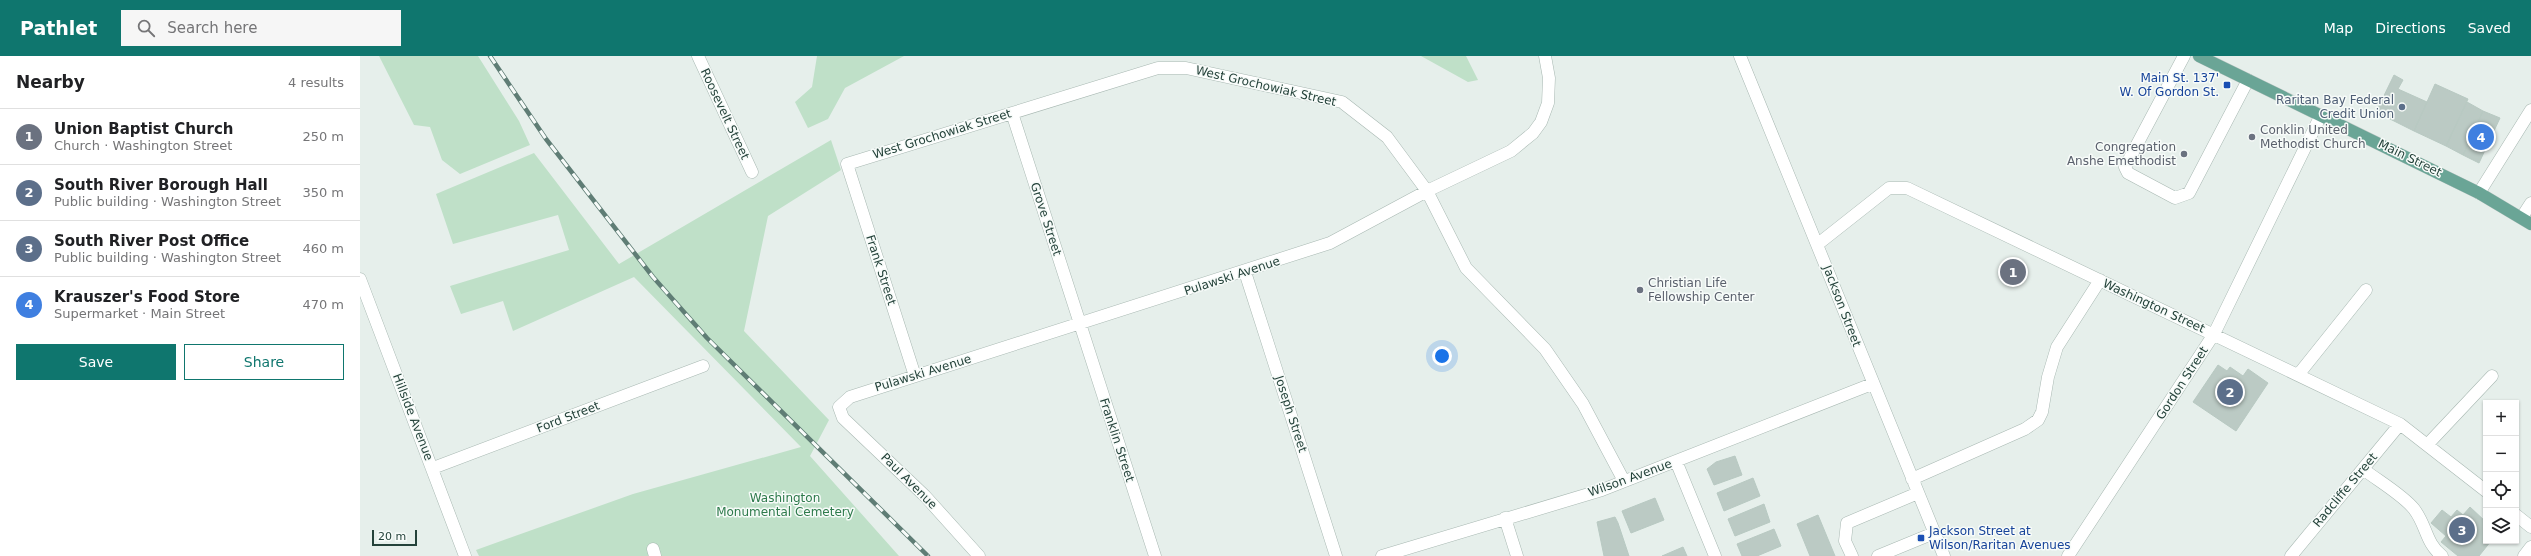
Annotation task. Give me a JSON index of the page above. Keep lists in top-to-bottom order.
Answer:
{
  "streets": {
    "main road": ["Main Street"],
    "street": [
      "West Grochowiak Street",
      "Roosevelt Street",
      "Grove Street",
      "Frank Street",
      "Pulawski Avenue",
      "Jackson Street",
      "Washington Street",
      "Gordon Street",
      "Joseph Street",
      "Hillside Avenue",
      "Ford Street",
      "Franklin Street",
      "Wilson Avenue",
      "Paul Avenue",
      "Radcliffe Street"
    ]
  },
  "crossings": [
    ["West Grochowiak Street", "Grove Street"],
    ["West Grochowiak Street", "Frank Street"],
    ["West Grochowiak Street", "Pulawski Avenue"],
    ["West Grochowiak Street", "Wilson Avenue"],
    ["Main Street", "Gordon Street"],
    ["Grove Street", "Pulawski Avenue"],
    ["Grove Street", "Franklin Street"],
    ["Frank Street", "Pulawski Avenue"],
    ["Pulawski Avenue", "Joseph Street"],
    ["Pulawski Avenue", "Franklin Street"],
    ["Pulawski Avenue", "Paul Avenue"],
    ["Jackson Street", "Washington Street"],
    ["Jackson Street", "Wilson Avenue"],
    ["Washington Street", "Gordon Street"],
    ["Washington Street", "Radcliffe Street"],
    ["Hillside Avenue", "Ford Street"]
  ],
  "parks": ["Washington Monumental Cemetery"],
  "places": {
    "transit": ["Main St. 137' W. Of Gordon St.", "Jackson Street at Wilson/Raritan Avenues"],
    "other": [
      "Raritan Bay Federal Credit Union",
      "Conklin United Methodist Church",
      "Congregation Anshe Emethodist",
      "Christian Life Fellowship Center"
    ]
  },
  "scale_bar": "20 m",
  "page": {
    "header": "Pathlet",
    "search": "Search here",
    "nav": ["Map", "Directions", "Saved"],
    "heading": ["Nearby", "4 results"],
    "list": [
      {
        "mark": "1",
        "name": "Union Baptist Church",
        "note": "Church · Washington Street",
        "value": "250 m"
      },
      {
        "mark": "2",
        "name": "South River Borough Hall",
        "note": "Public building · Washington Street",
        "value": "350 m"
      },
      {
        "mark": "3",
        "name": "South River Post Office",
        "note": "Public building · Washington Street",
        "value": "460 m"
      },
      {
        "mark": "4",
        "name": "Krauszer's Food Store",
        "note": "Supermarket · Main Street",
        "value": "470 m"
      }
    ],
    "pins": [
      "4",
      "1",
      "2",
      "3"
    ],
    "buttons": ["Save", "Share"],
    "map_buttons": ["+", "−"],
    "scale": "20 m"
  }
}
